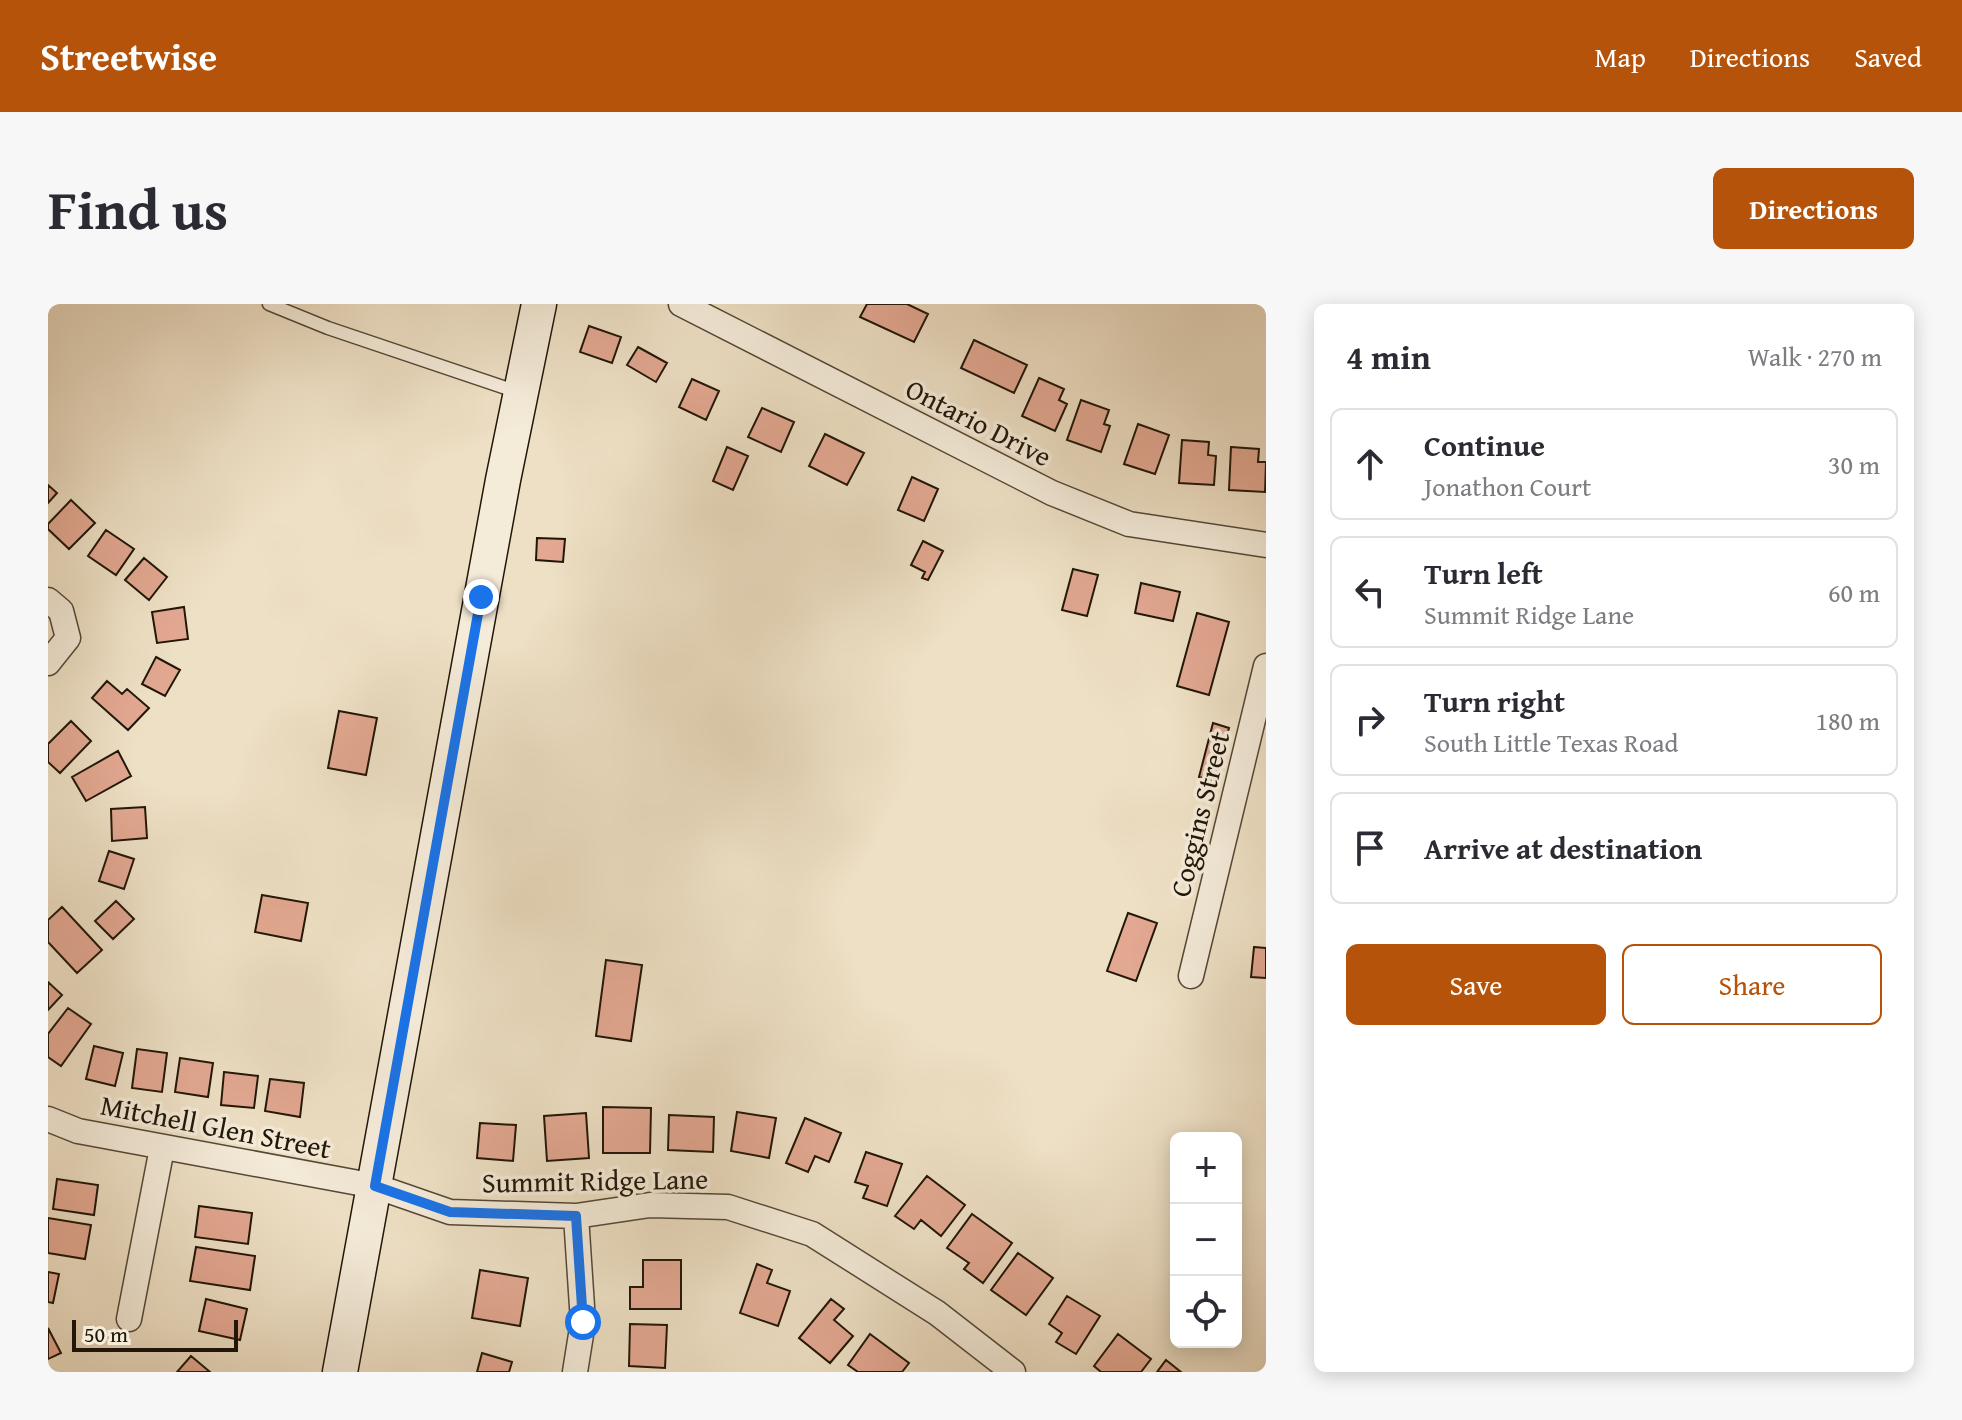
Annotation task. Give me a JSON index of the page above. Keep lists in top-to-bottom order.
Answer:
{
  "streets": {
    "street": [
      "Ontario Drive",
      "Coggins Street",
      "Mitchell Glen Street",
      "Summit Ridge Lane"
    ]
  },
  "crossings": [
    ["Mitchell Glen Street", "Summit Ridge Lane"]
  ],
  "scale_bar": "50 m",
  "page": {
    "header": "Streetwise",
    "nav": ["Map", "Directions", "Saved"],
    "title": "Find us",
    "buttons": [
      "Directions",
      ["Save", "Share"]
    ],
    "heading": ["4 min", "Walk · 270 m"],
    "list": [
      ["Continue", "Jonathon Court", "30 m"],
      ["Turn left", "Summit Ridge Lane", "60 m"],
      ["Turn right", "South Little Texas Road", "180 m"],
      "Arrive at destination"
    ],
    "map_buttons": ["+", "−"],
    "scale": "50 m"
  }
}
